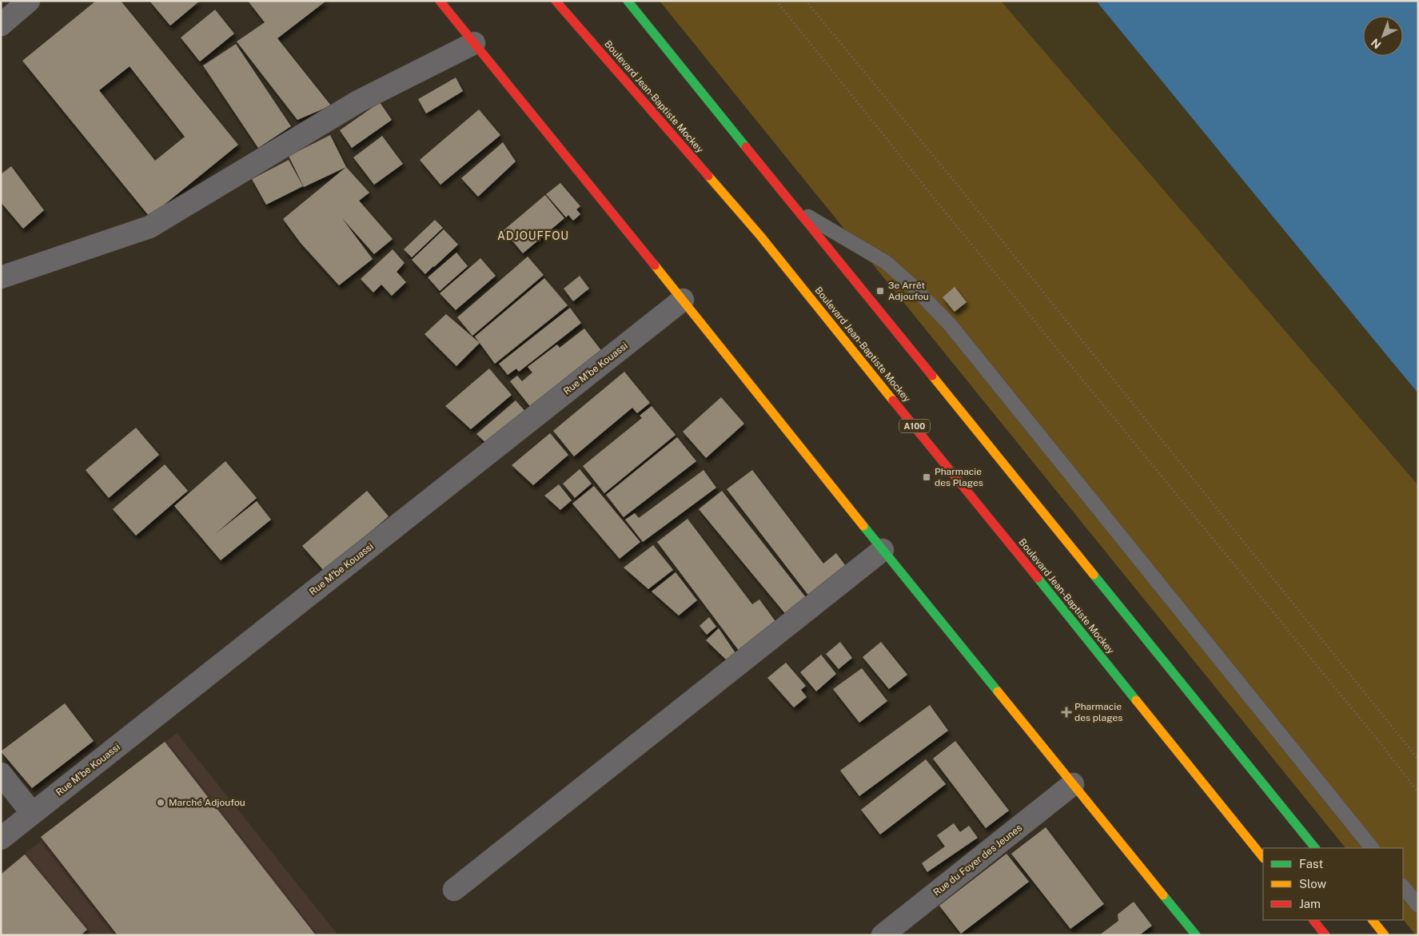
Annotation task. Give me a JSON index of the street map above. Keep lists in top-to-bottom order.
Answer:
{
  "streets": {
    "main road": ["Boulevard Jean-Baptiste Mockey", "A100"],
    "street": ["Rue M'be Kouassi", "Rue du Foyer des Jeunes"]
  },
  "districts": ["ADJOUFFOU"],
  "places": {
    "transit": ["3e Arrêt Adjoufou", "Pharmacie des Plages"],
    "health": ["Pharmacie des plages"],
    "other": ["Marché Adjoufou"]
  },
  "legend": ["Fast", "Slow", "Jam"],
  "north": "bottom left"
}
